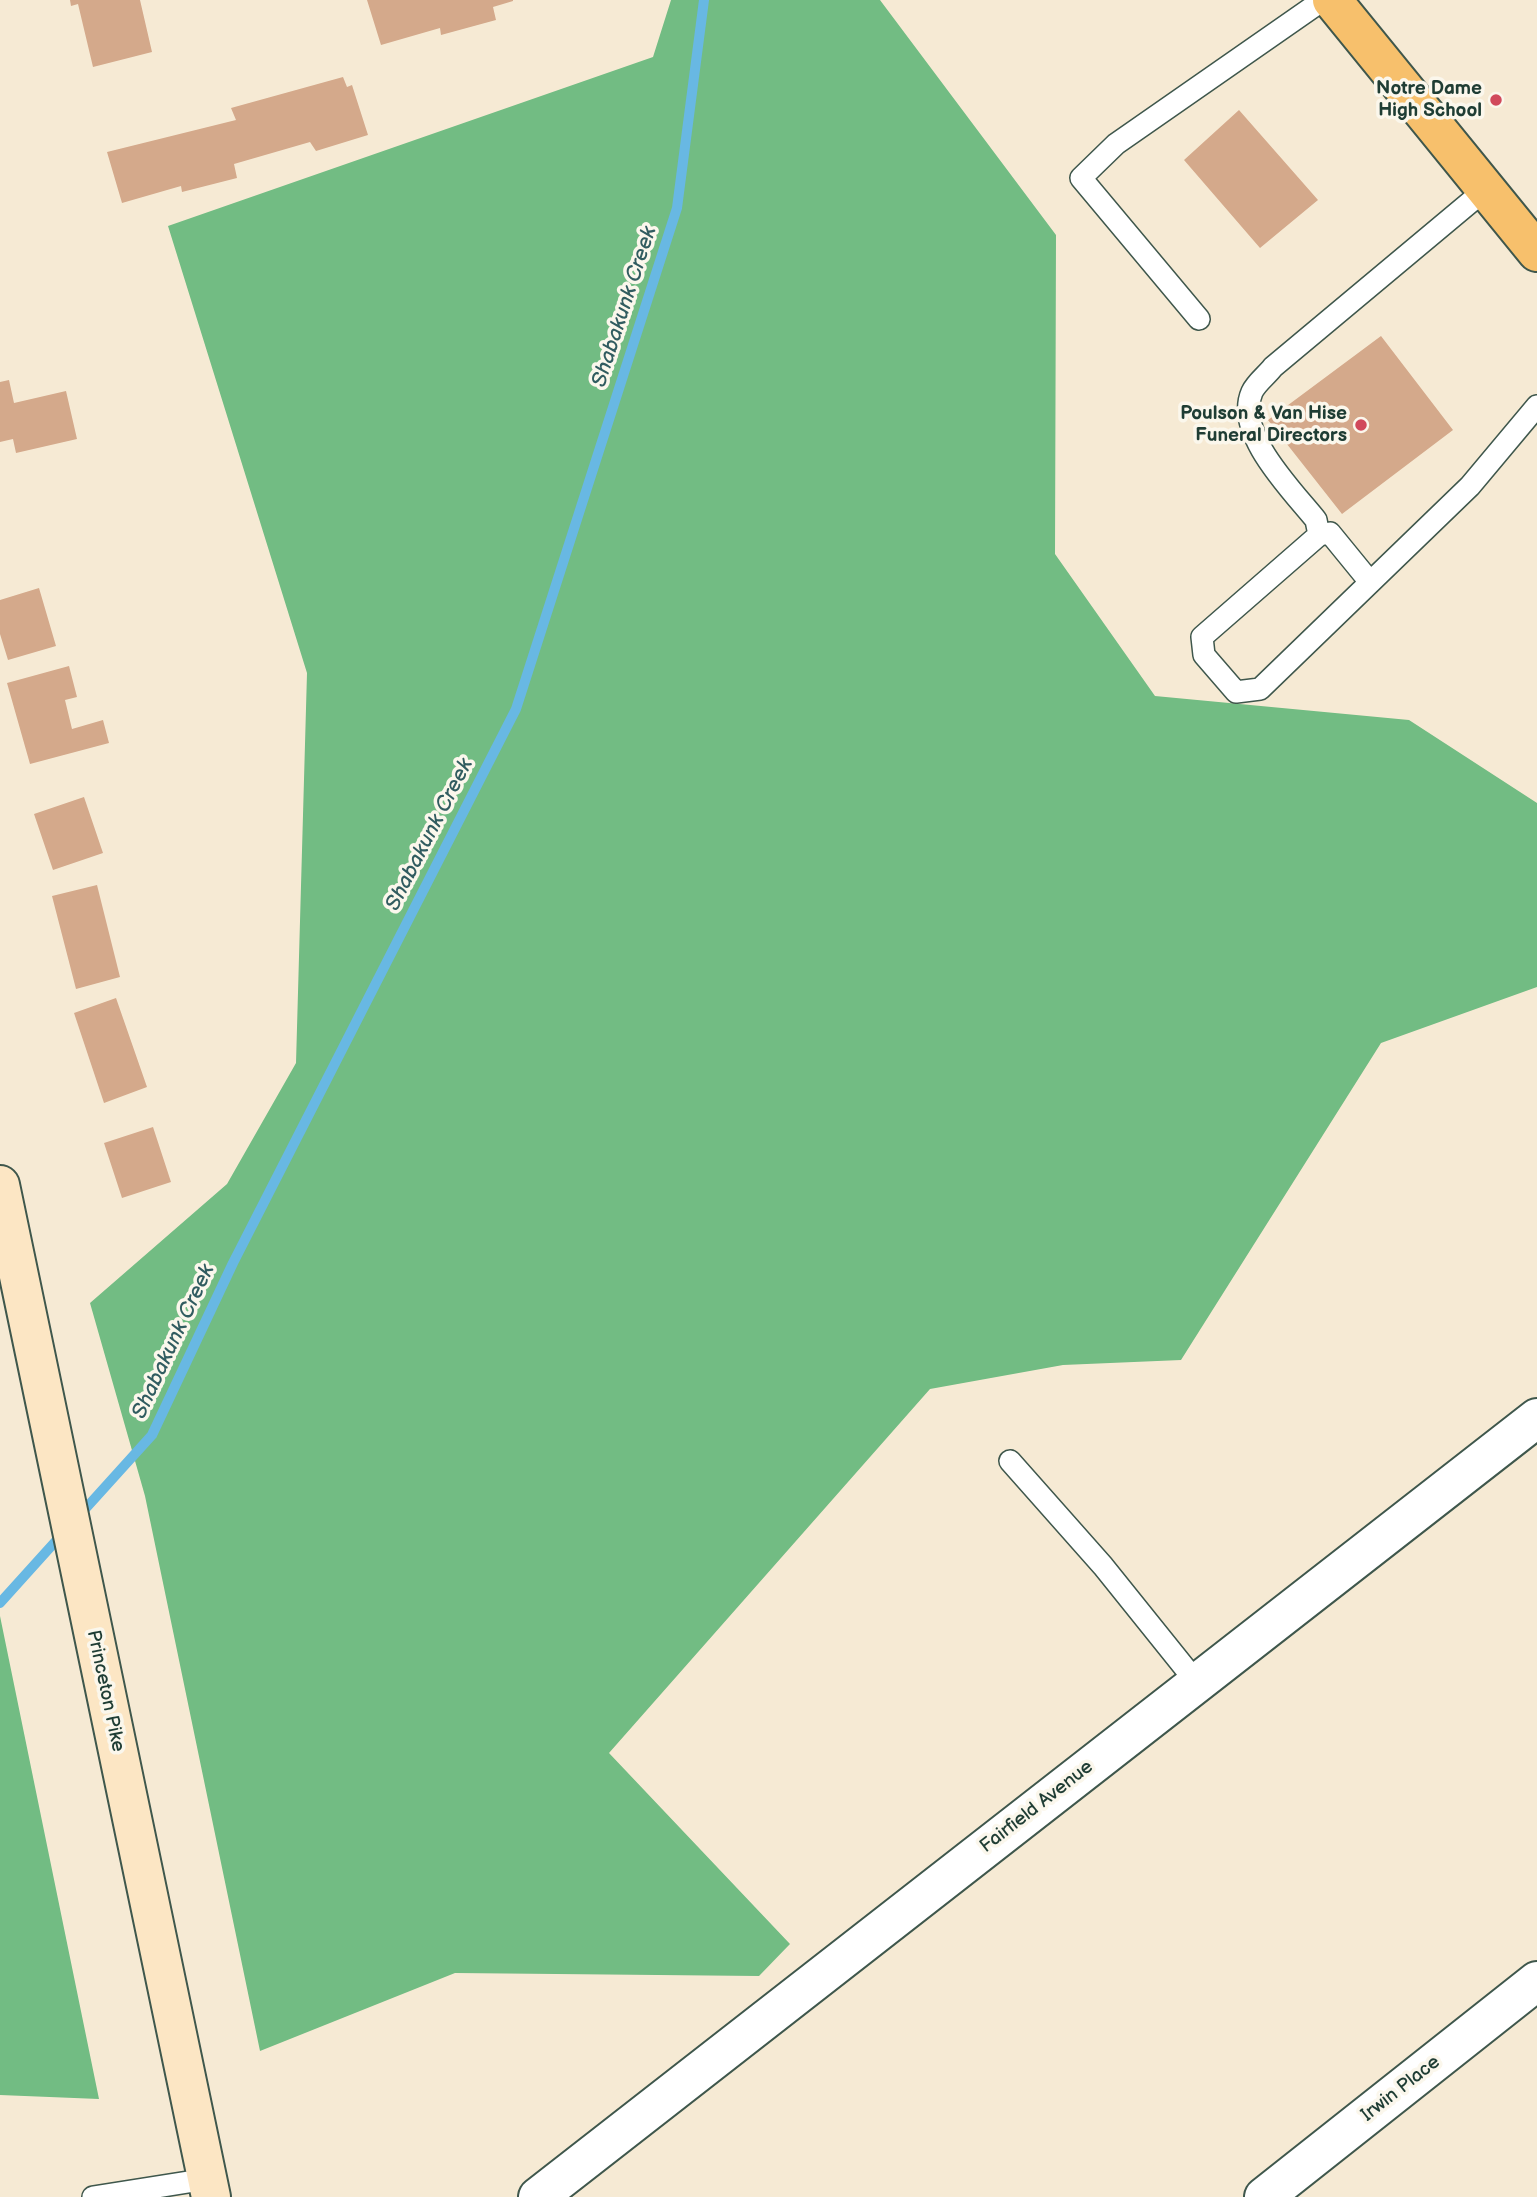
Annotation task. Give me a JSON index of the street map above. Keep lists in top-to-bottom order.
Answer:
{
  "streets": {
    "main road": ["Princeton Pike"],
    "street": ["Fairfield Avenue", "Irwin Place"]
  },
  "water": ["Shabakunk Creek"],
  "places": ["Notre Dame High School", "Poulson & Van Hise Funeral Directors"]
}
